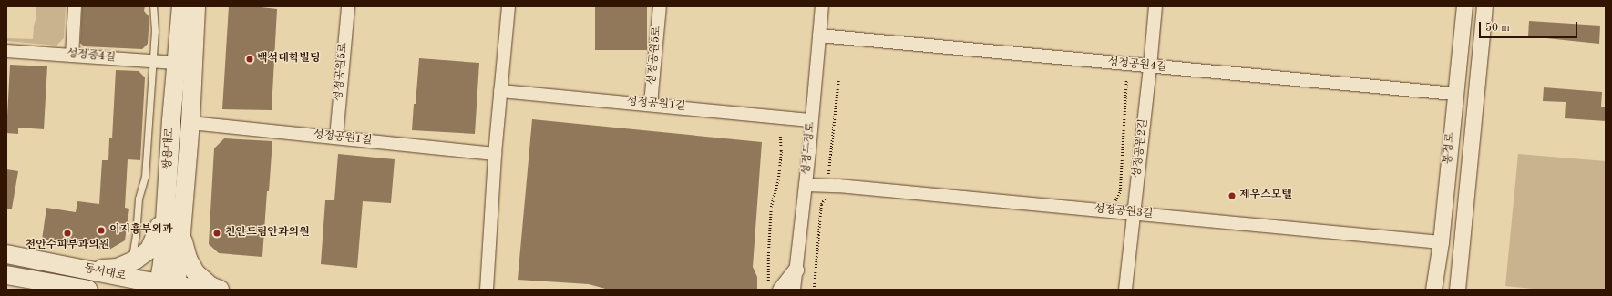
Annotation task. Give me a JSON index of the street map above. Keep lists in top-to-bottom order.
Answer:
{
  "streets": {
    "main road": ["쌍용대로", "동서대로"],
    "street": [
      "성정공원5로",
      "성정중4길",
      "성정공원4길",
      "성정공원1길",
      "성정두정로",
      "성정공원2길",
      "봉정로",
      "성정공원3길"
    ]
  },
  "crossings": [
    ["성정공원5로", "성정공원1길"],
    ["성정중4길", "쌍용대로"],
    ["성정공원4길", "성정두정로"],
    ["성정공원4길", "성정공원2길"],
    ["성정공원4길", "봉정로"],
    ["성정공원1길", "쌍용대로"],
    ["성정공원1길", "성정두정로"],
    ["쌍용대로", "동서대로"],
    ["성정두정로", "성정공원3길"],
    ["성정공원2길", "성정공원3길"],
    ["봉정로", "성정공원3길"]
  ],
  "places": [
    "백석대학빌딩",
    "제우스모텔",
    "이지흉부외과",
    "천안수피부과의원",
    "천안드림안과의원"
  ],
  "scale_bar": "50 m"
}
